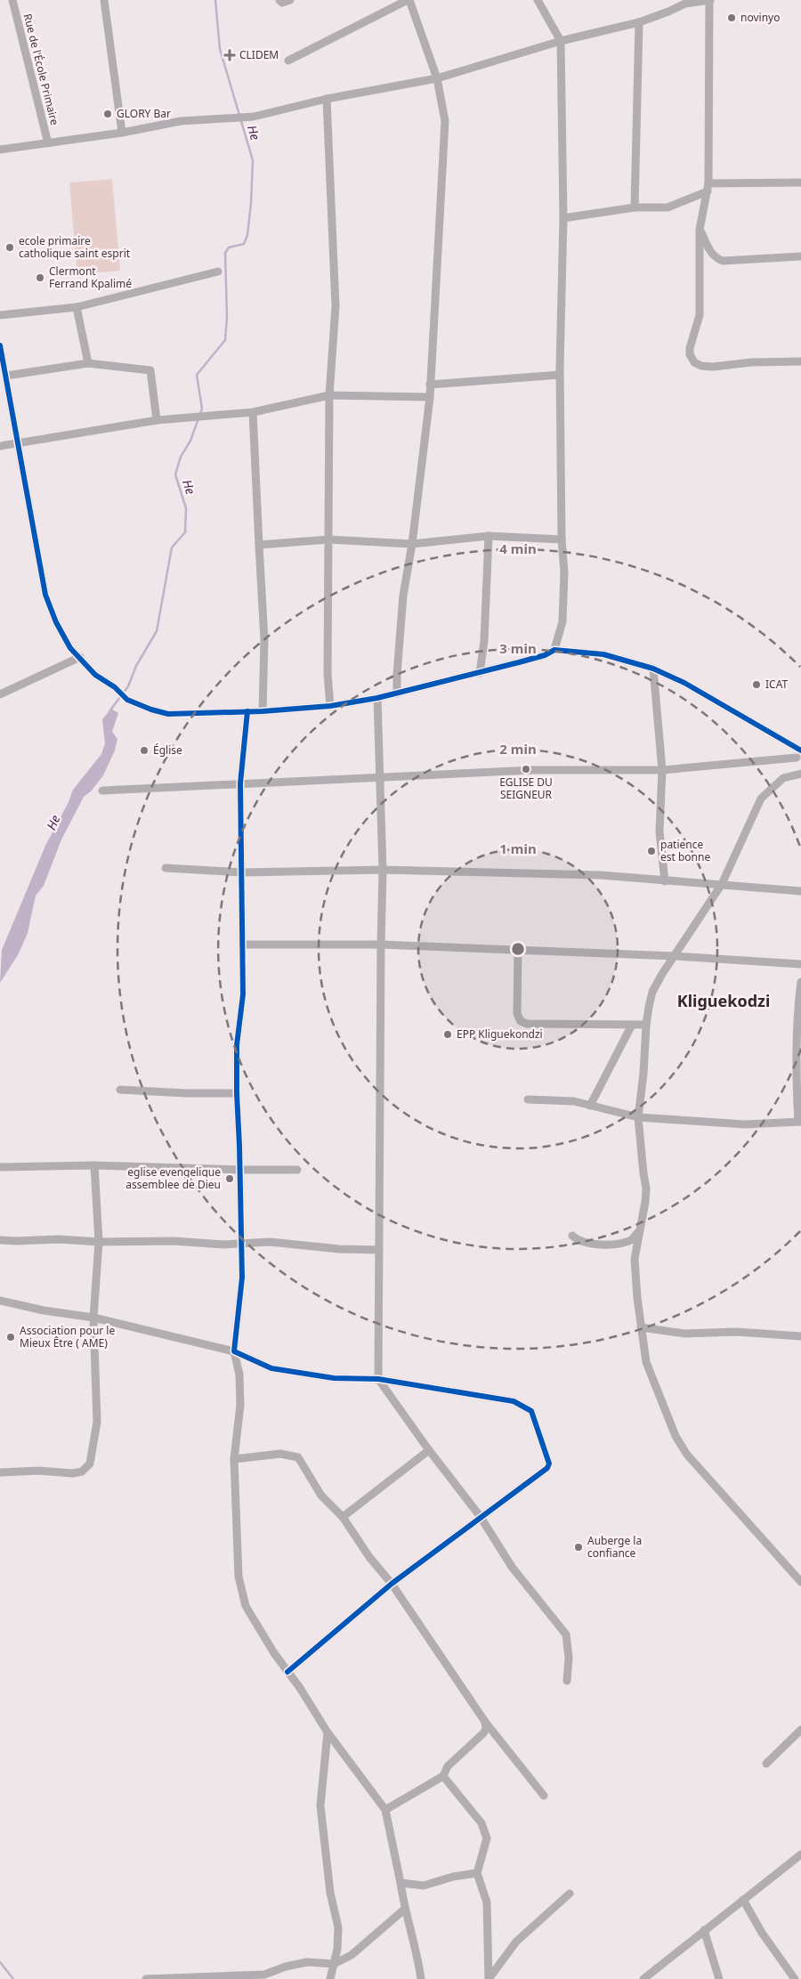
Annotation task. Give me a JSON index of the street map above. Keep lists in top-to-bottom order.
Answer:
{
  "streets": {
    "street": ["Rue de l'École Primaire"]
  },
  "districts": ["Kliguekodzi"],
  "water": ["He"],
  "places": {
    "other": [
      "novinyo",
      "GLORY Bar",
      "ecole primaire catholique saint esprit",
      "Clermont Ferrand Kpalimé",
      "ICAT",
      "Église",
      "EGLISE DU SEIGNEUR",
      "patience est bonne",
      "EPP Kliguekondzi",
      "eglise evengelique assemblee de Dieu",
      "Association pour le Mieux Être ( AME)",
      "Auberge la confiance"
    ],
    "health": ["CLIDEM"]
  },
  "rings": [
    "4 min",
    "3 min",
    "2 min",
    "1 min"
  ]
}
